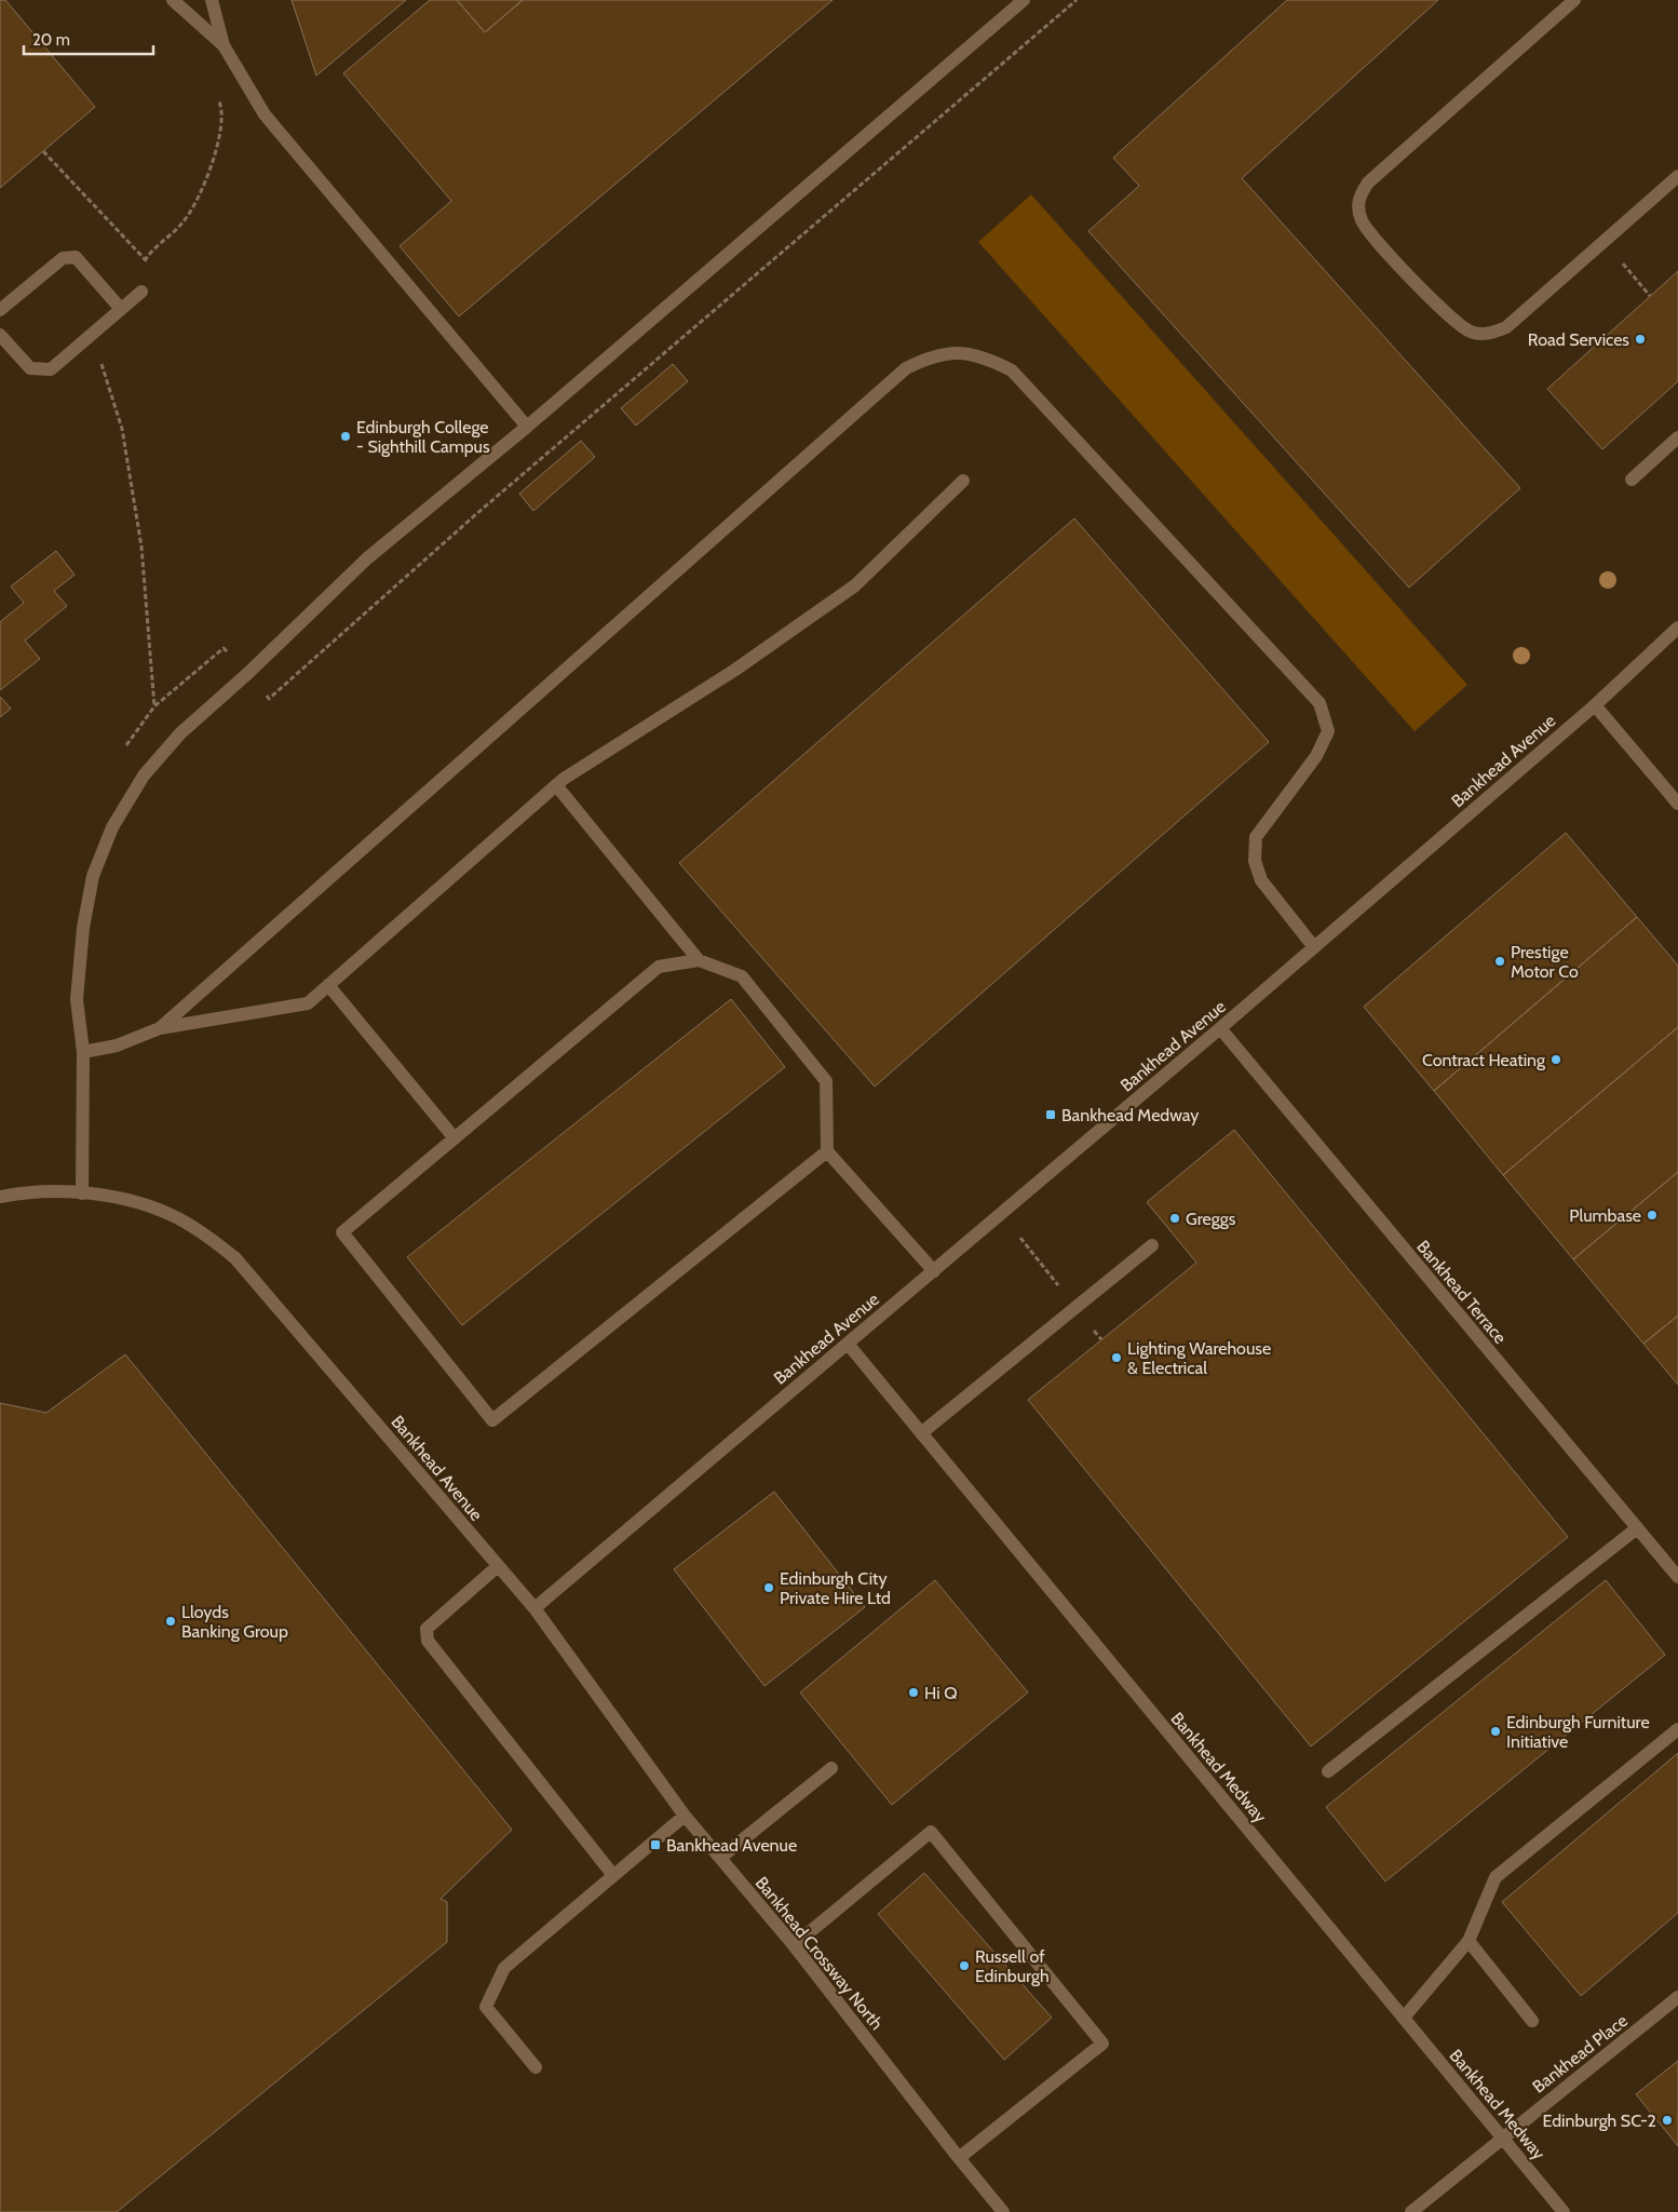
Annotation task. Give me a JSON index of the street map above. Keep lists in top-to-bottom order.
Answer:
{
  "streets": {
    "street": [
      "Bankhead Avenue",
      "Bankhead Terrace",
      "Bankhead Medway",
      "Bankhead Crossway North",
      "Bankhead Place"
    ]
  },
  "crossings": [
    ["Bankhead Avenue", "Bankhead Terrace"],
    ["Bankhead Avenue", "Bankhead Medway"],
    ["Bankhead Avenue", "Bankhead Crossway North"],
    ["Bankhead Medway", "Bankhead Place"]
  ],
  "places": {
    "other": [
      "Road Services",
      "Edinburgh College - Sighthill Campus",
      "Prestige Motor Co",
      "Contract Heating",
      "Plumbase",
      "Greggs",
      "Lighting Warehouse & Electrical",
      "Edinburgh City Private Hire Ltd",
      "Lloyds Banking Group",
      "Hi Q",
      "Edinburgh Furniture Initiative",
      "Russell of Edinburgh",
      "Edinburgh SC-2"
    ],
    "transit": ["Bankhead Medway", "Bankhead Avenue"]
  },
  "scale_bar": "20 m"
}
